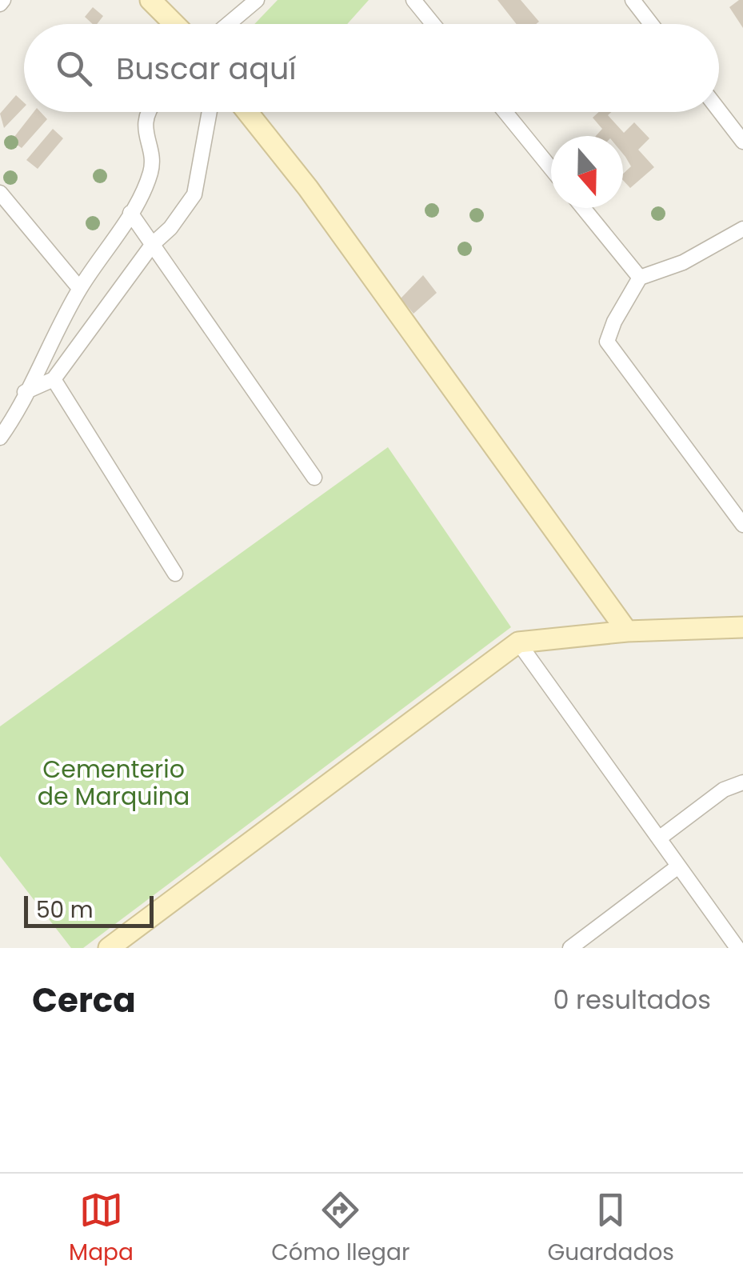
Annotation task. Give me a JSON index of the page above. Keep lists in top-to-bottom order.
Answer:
{
  "parks": ["Cementerio de Marquina"],
  "scale_bar": "50 m",
  "north": "bottom",
  "page": {
    "search": "Buscar aquí",
    "scale": "50 m",
    "heading": ["Cerca", "0 resultados"],
    "nav": ["Mapa", "Cómo llegar", "Guardados"]
  }
}
